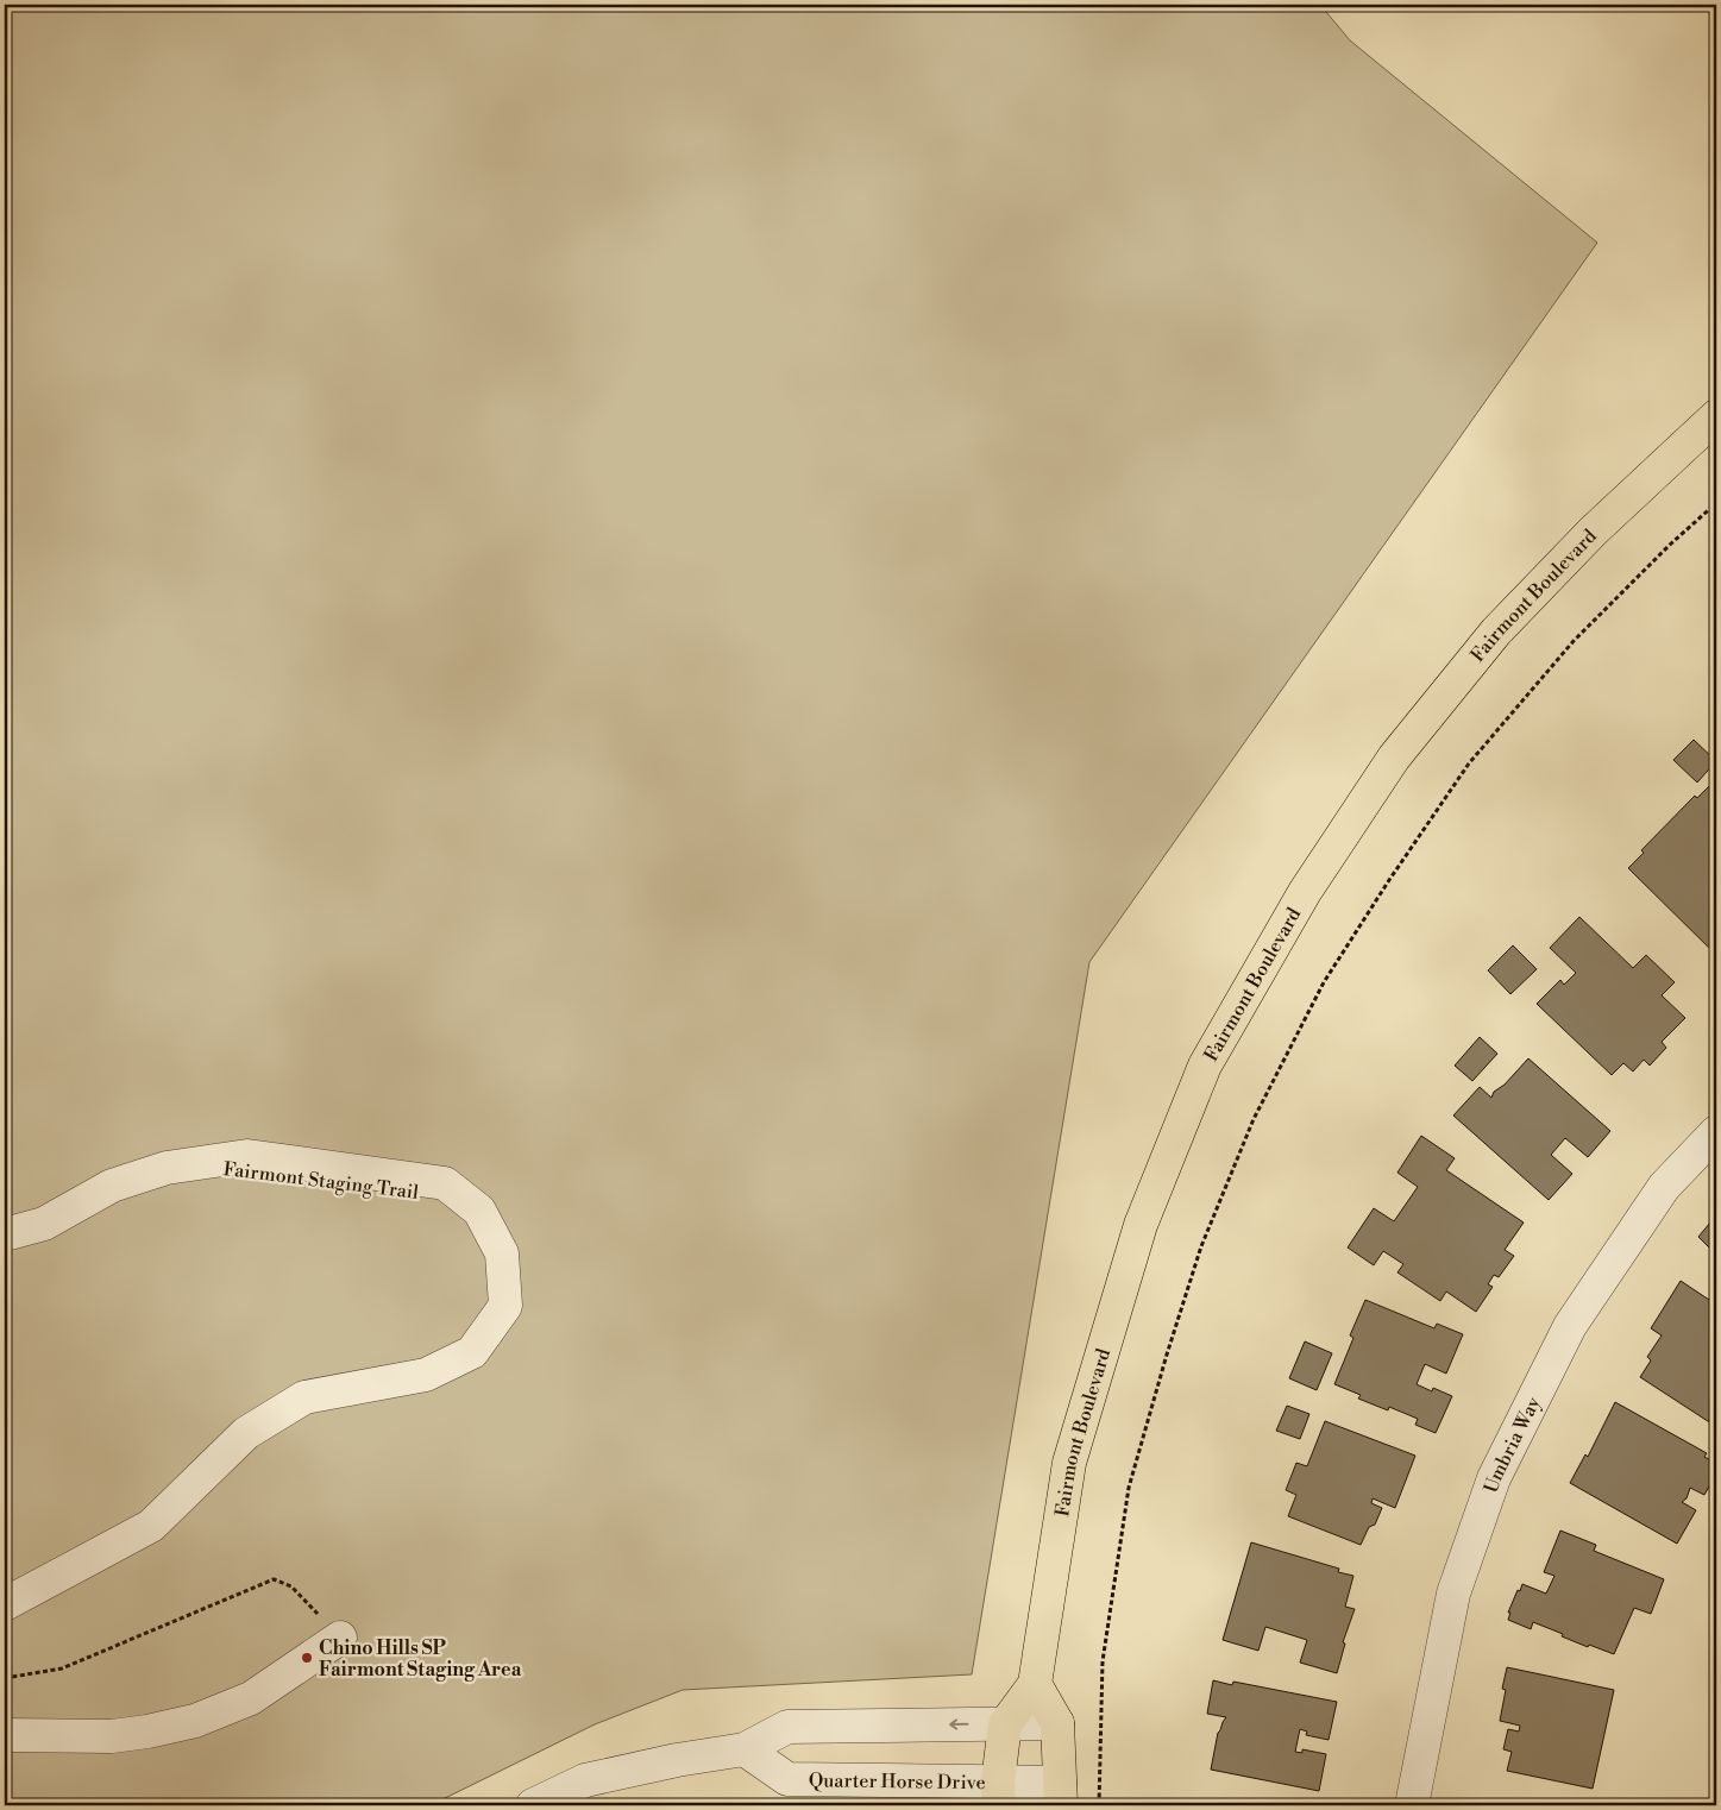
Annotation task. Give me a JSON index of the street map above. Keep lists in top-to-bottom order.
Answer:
{
  "streets": {
    "main road": ["Fairmont Boulevard"],
    "street": ["Umbria Way", "Quarter Horse Drive"]
  },
  "crossings": [
    ["Fairmont Boulevard", "Quarter Horse Drive"]
  ],
  "places": ["Chino Hills SP Fairmont Staging Area"]
}
